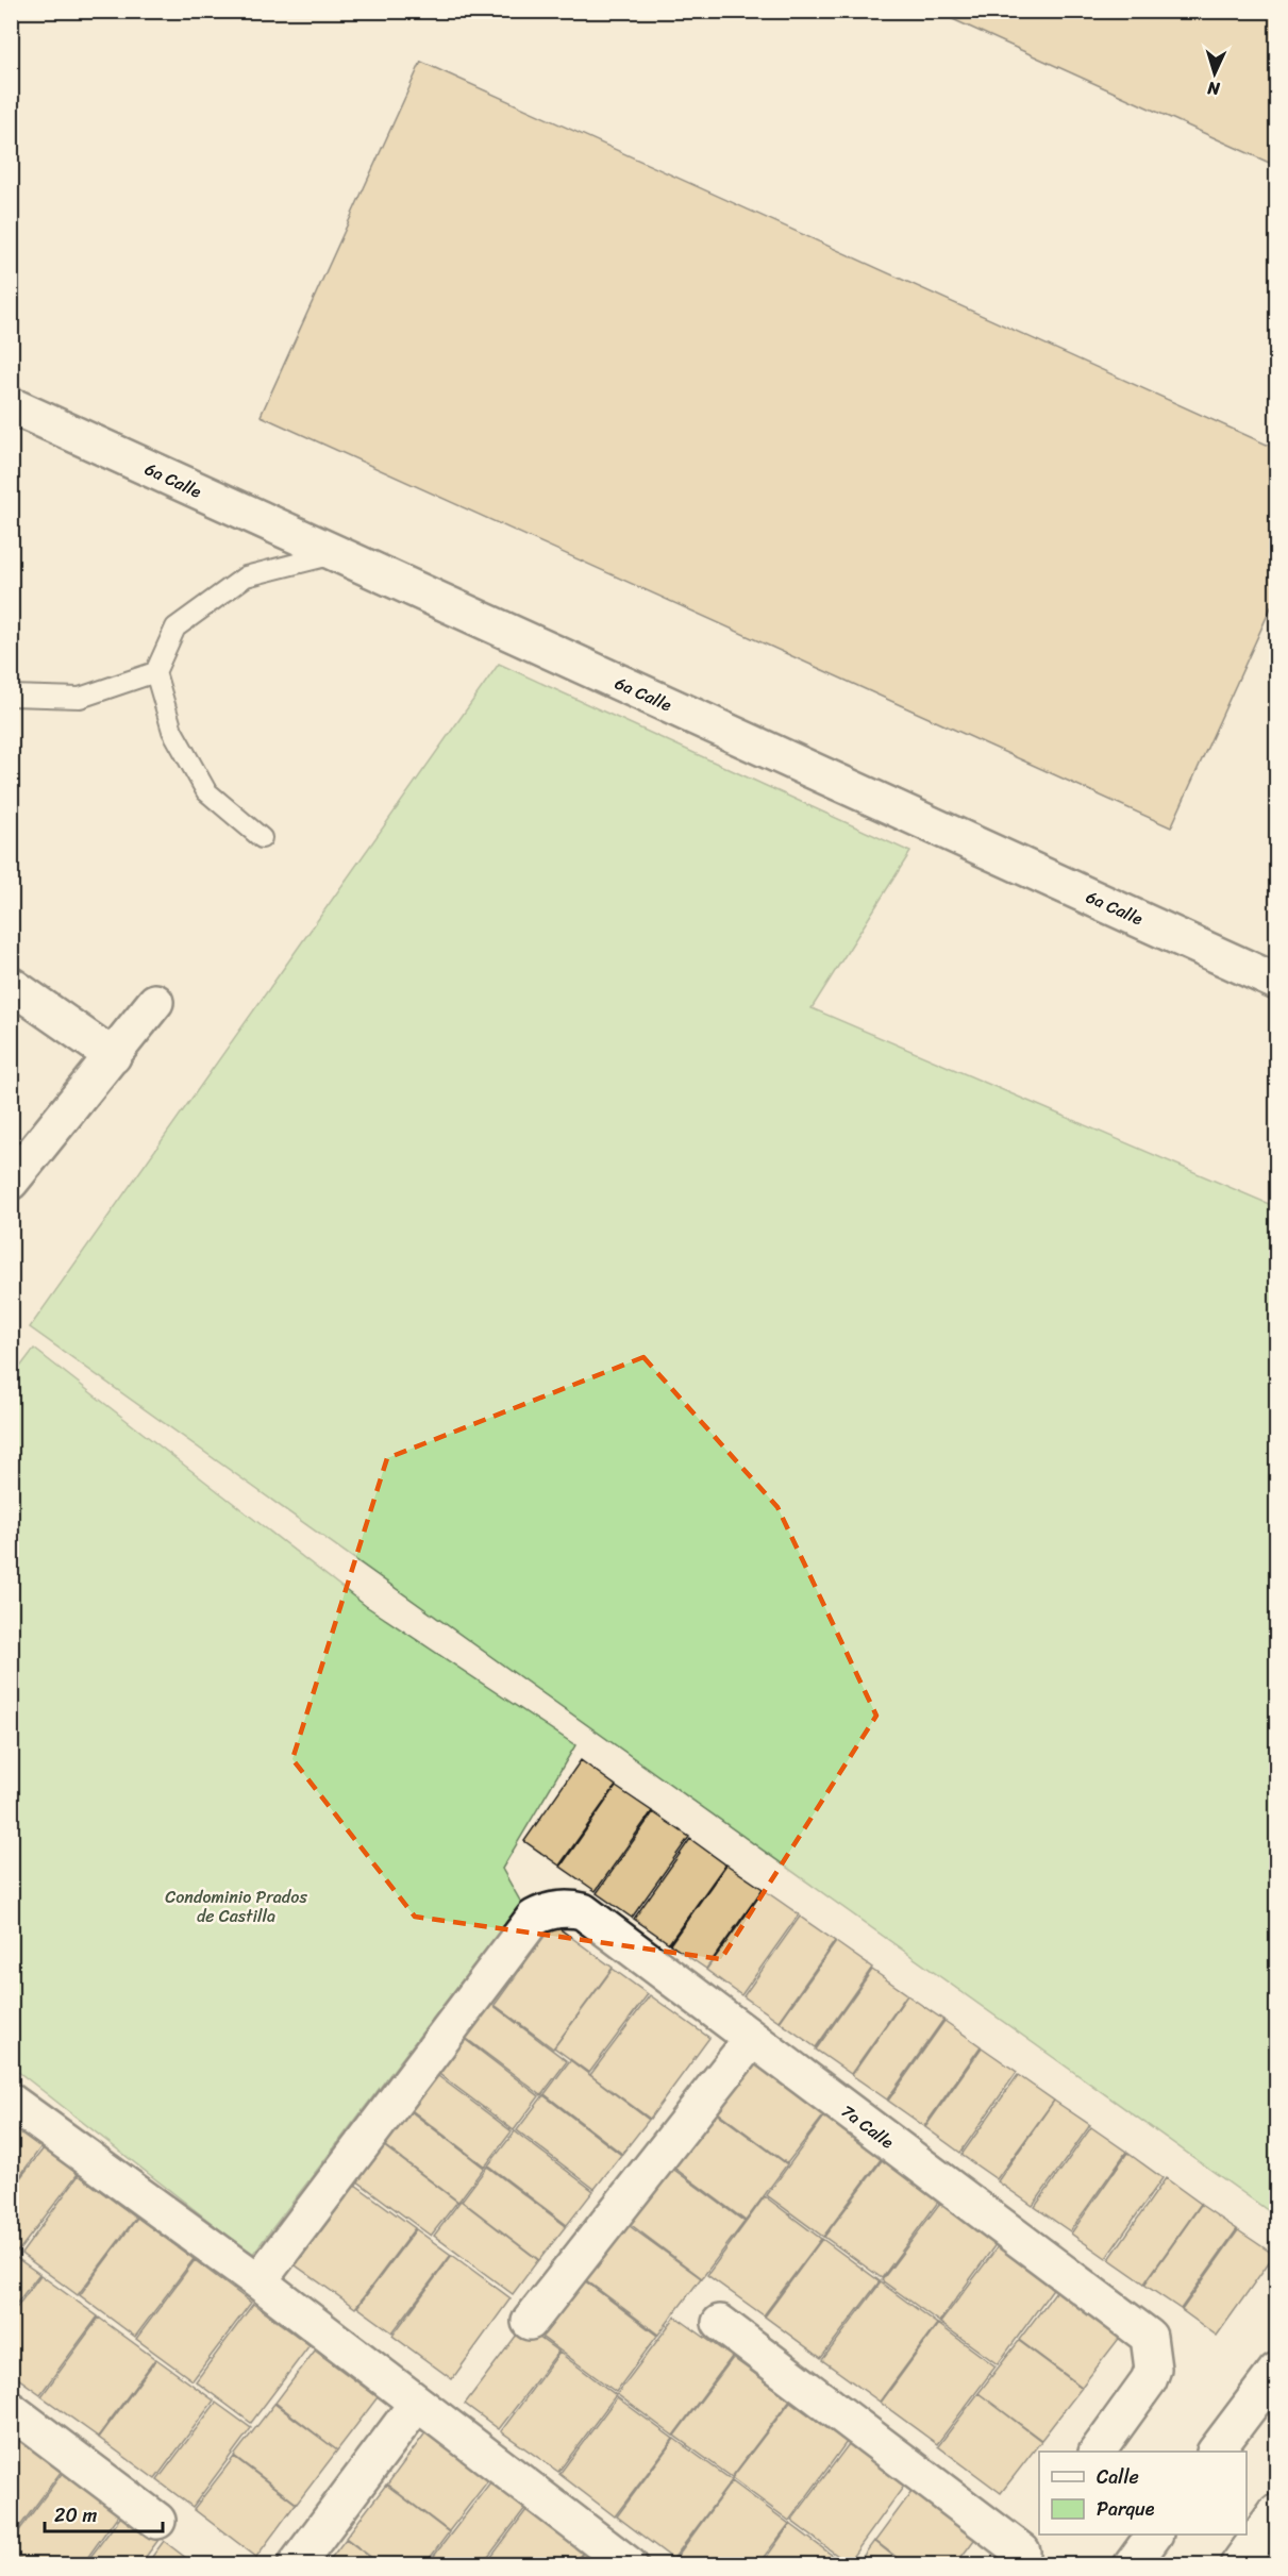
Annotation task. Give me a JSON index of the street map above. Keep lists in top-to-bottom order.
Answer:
{
  "streets": {
    "street": ["6a Calle", "7a Calle"]
  },
  "parks": ["Condominio Prados de Castilla"],
  "legend": ["Calle", "Parque"],
  "scale_bar": "20 m",
  "north": "bottom"
}
